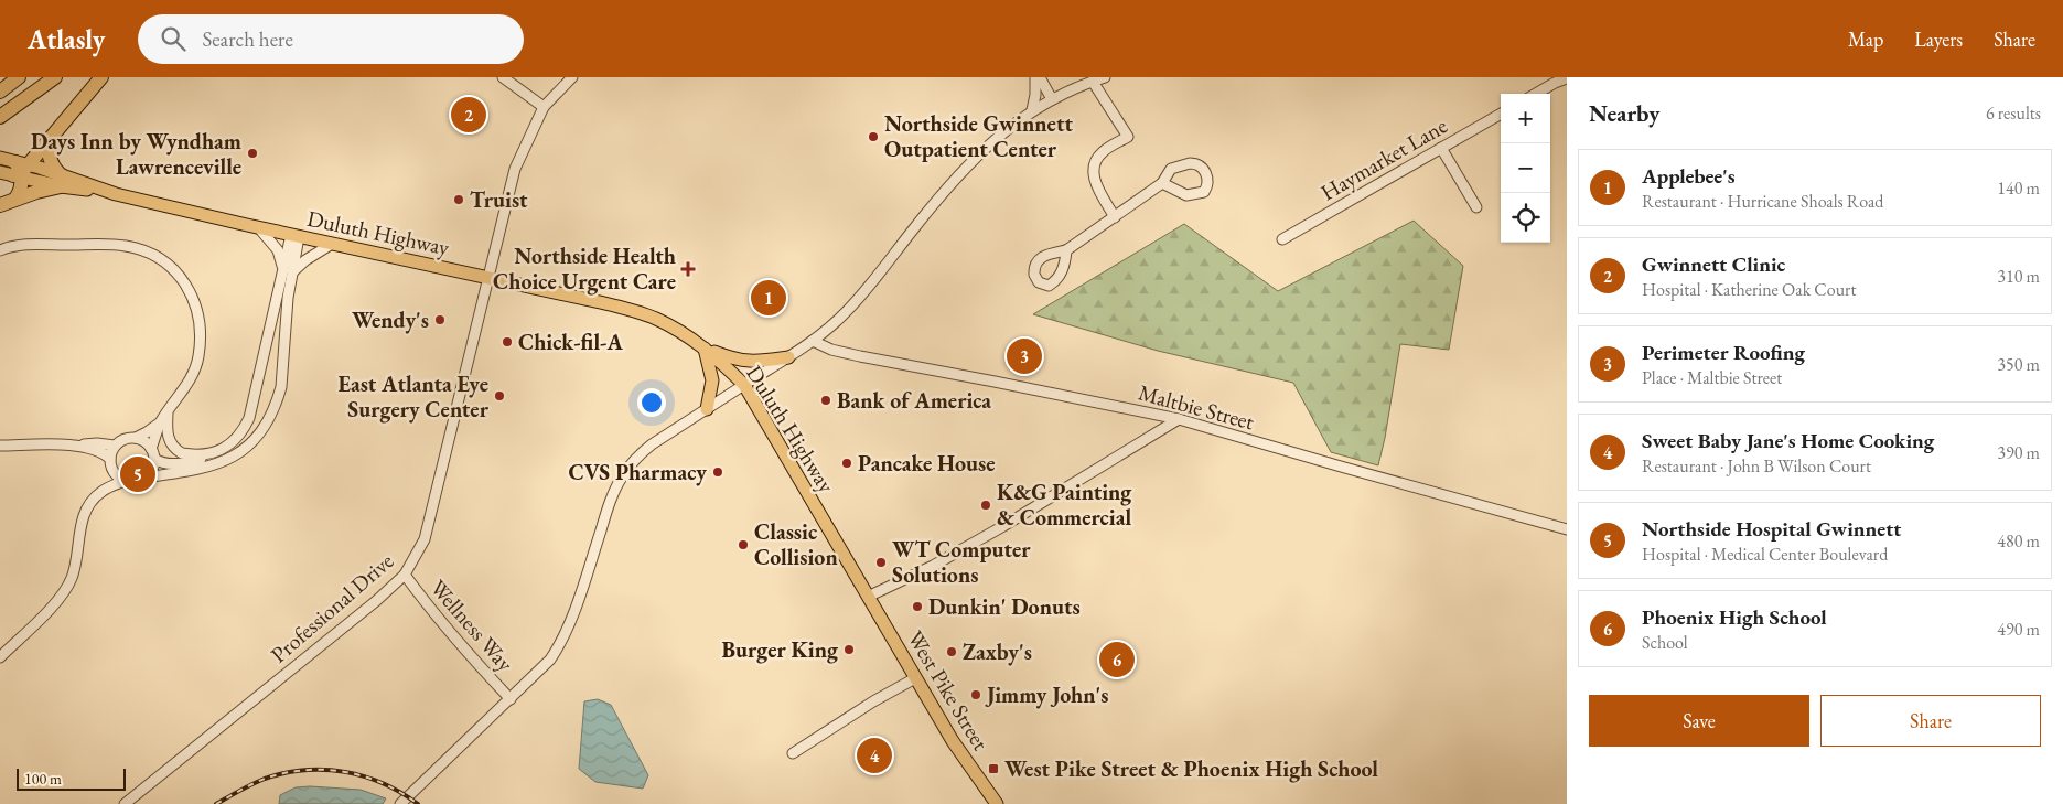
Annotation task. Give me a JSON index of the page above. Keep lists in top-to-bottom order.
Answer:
{
  "streets": {
    "main road": ["Duluth Highway", "West Pike Street"],
    "street": [
      "Haymarket Lane",
      "Maltbie Street",
      "Professional Drive",
      "Wellness Way"
    ]
  },
  "crossings": [
    ["Duluth Highway", "Professional Drive"],
    ["Duluth Highway", "West Pike Street"],
    ["Professional Drive", "Wellness Way"]
  ],
  "places": {
    "other": [
      "Northside Gwinnett Outpatient Center",
      "Days Inn by Wyndham Lawrenceville",
      "Truist",
      "Wendy's",
      "Chick-fil-A",
      "East Atlanta Eye Surgery Center",
      "Bank of America",
      "Pancake House",
      "CVS Pharmacy",
      "K&G Painting & Commercial",
      "Classic Collision",
      "WT Computer Solutions",
      "Dunkin' Donuts",
      "Burger King",
      "Zaxby's",
      "Jimmy John's"
    ],
    "health": ["Northside Health Choice Urgent Care"],
    "transit": ["West Pike Street & Phoenix High School"]
  },
  "scale_bar": "100 m",
  "page": {
    "header": "Atlasly",
    "search": "Search here",
    "nav": ["Map", "Layers", "Share"],
    "heading": ["Nearby", "6 results"],
    "map_buttons": ["+", "−"],
    "pins": [
      "2",
      "1",
      "3",
      "5",
      "6",
      "4"
    ],
    "list": [
      {
        "mark": "1",
        "name": "Applebee's",
        "note": "Restaurant · Hurricane Shoals Road",
        "value": "140 m"
      },
      {
        "mark": "2",
        "name": "Gwinnett Clinic",
        "note": "Hospital · Katherine Oak Court",
        "value": "310 m"
      },
      {
        "mark": "3",
        "name": "Perimeter Roofing",
        "note": "Place · Maltbie Street",
        "value": "350 m"
      },
      {
        "mark": "4",
        "name": "Sweet Baby Jane's Home Cooking",
        "note": "Restaurant · John B Wilson Court",
        "value": "390 m"
      },
      {
        "mark": "5",
        "name": "Northside Hospital Gwinnett",
        "note": "Hospital · Medical Center Boulevard",
        "value": "480 m"
      },
      {
        "mark": "6",
        "name": "Phoenix High School",
        "note": "School",
        "value": "490 m"
      }
    ],
    "buttons": ["Save", "Share"],
    "scale": "100 m"
  }
}
